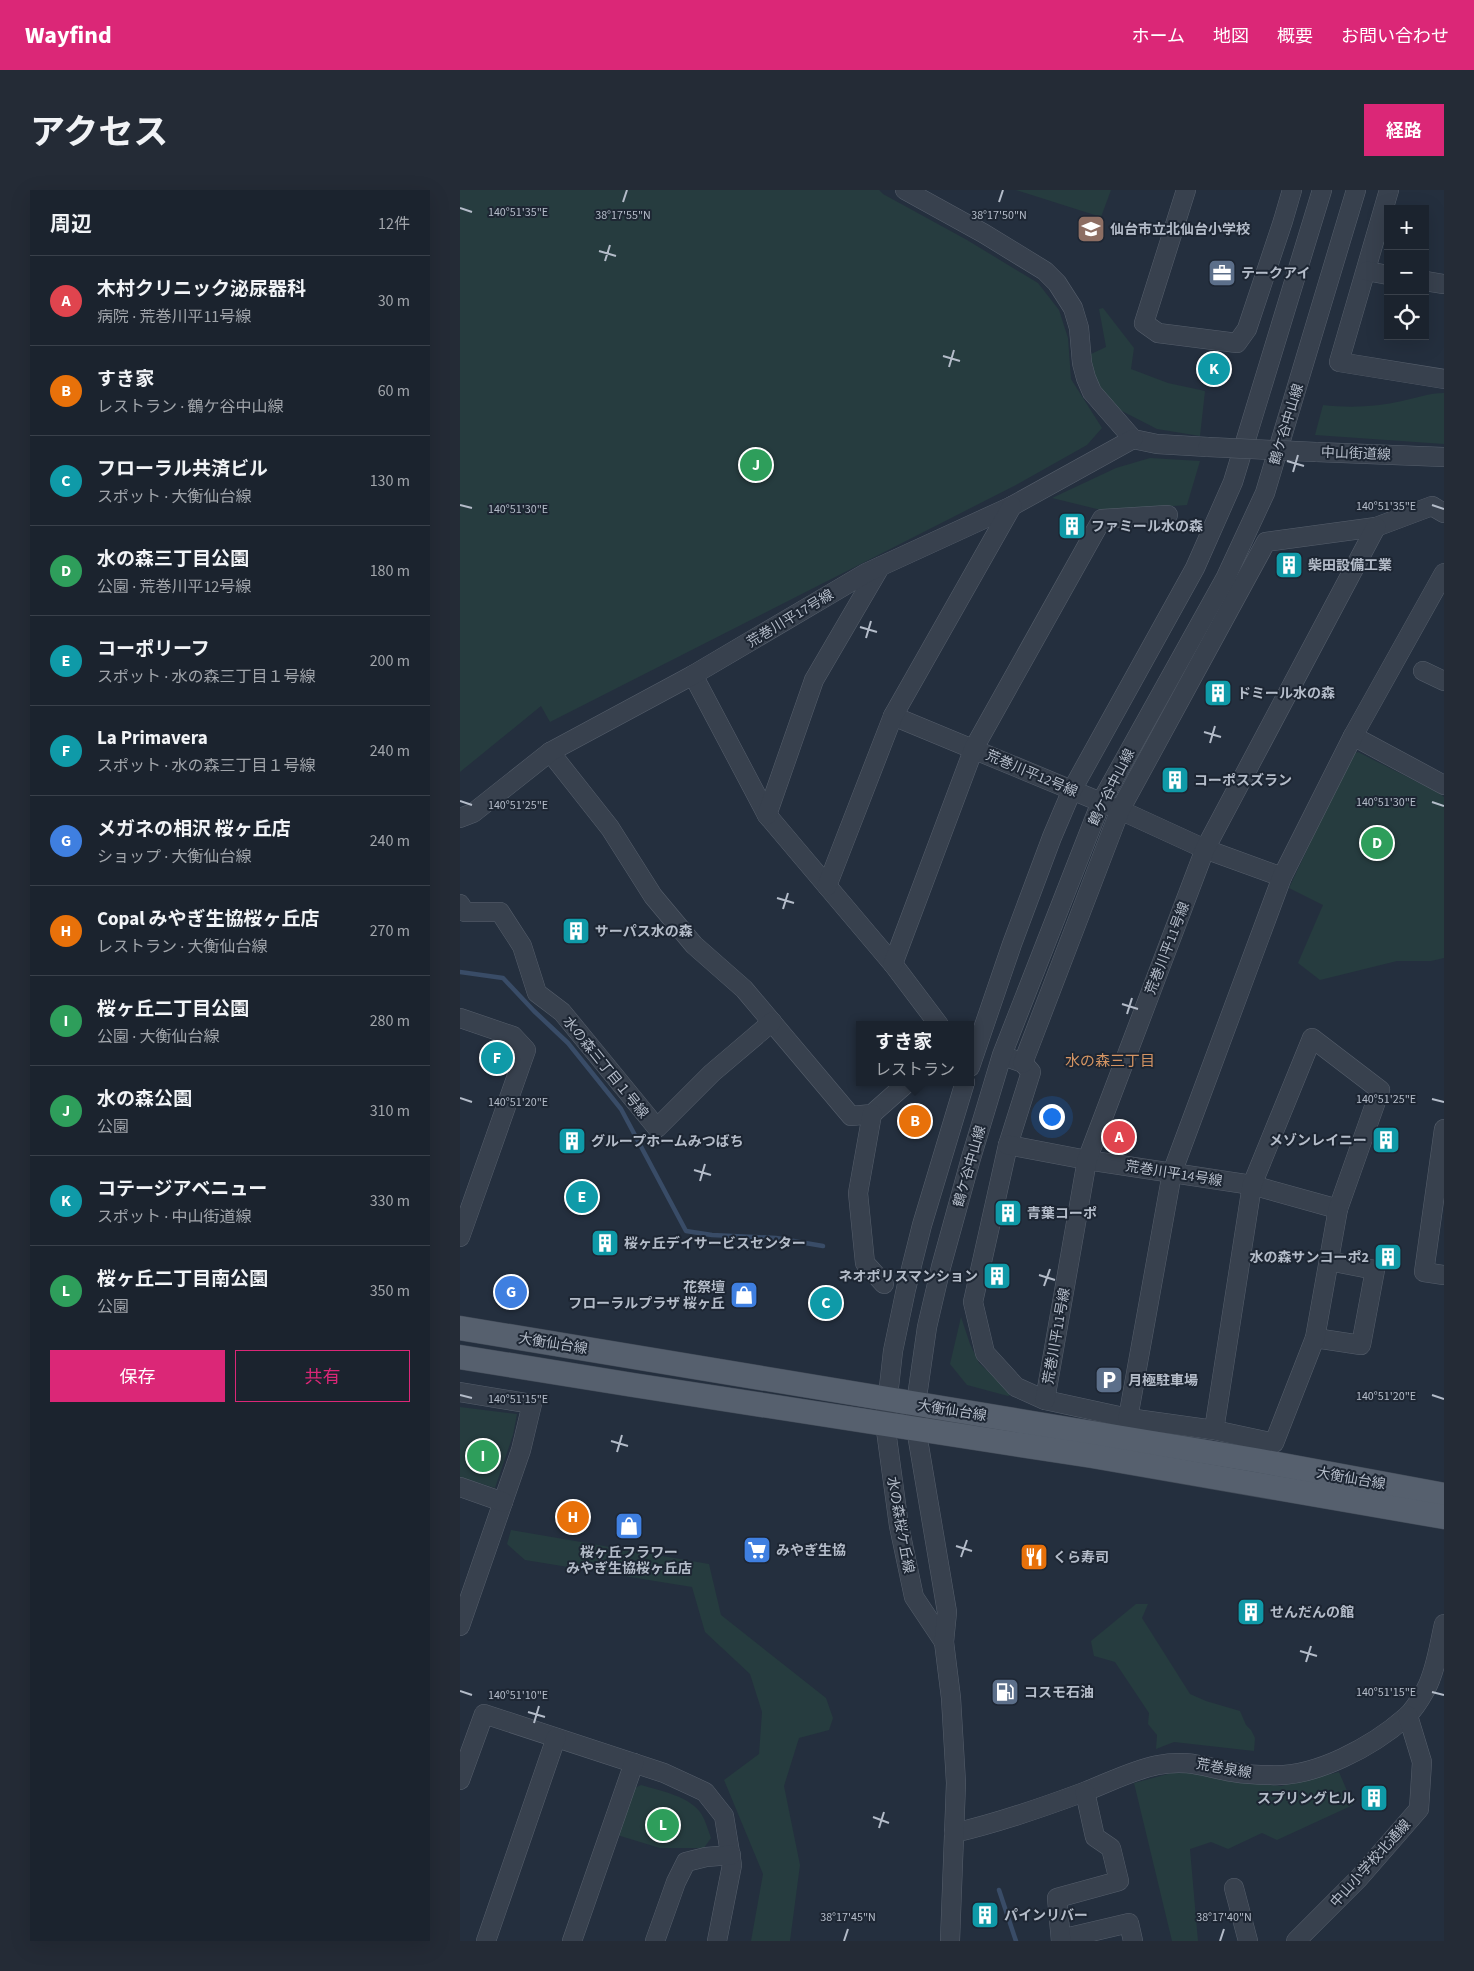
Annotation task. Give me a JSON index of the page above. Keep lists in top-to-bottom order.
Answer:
{
  "streets": {
    "main road": ["大衡仙台線"],
    "street": [
      "鶴ケ谷中山線",
      "中山街道線",
      "荒巻川平17号線",
      "荒巻川平12号線",
      "荒巻川平11号線",
      "水の森三丁目１号線",
      "荒巻川平14号線",
      "水の森桜ケ丘線",
      "荒巻泉線",
      "中山小学校北通線"
    ]
  },
  "crossings": [
    ["鶴ケ谷中山線", "荒巻川平12号線"],
    ["鶴ケ谷中山線", "大衡仙台線"],
    ["鶴ケ谷中山線", "水の森桜ケ丘線"],
    ["中山街道線", "荒巻川平17号線"],
    ["荒巻川平12号線", "荒巻川平11号線"],
    ["荒巻川平11号線", "荒巻川平14号線"],
    ["大衡仙台線", "水の森桜ケ丘線"],
    ["水の森桜ケ丘線", "荒巻泉線"],
    ["荒巻泉線", "中山小学校北通線"]
  ],
  "districts": ["水の森三丁目"],
  "places": {
    "school or university": ["仙台市立北仙台小学校"],
    "office": ["テークアイ"],
    "building": [
      "ファミール水の森",
      "柴田設備工業",
      "ドミール水の森",
      "コーポスズラン",
      "サーパス水の森",
      "メゾンレイニー",
      "グループホームみつばち",
      "青葉コーポ",
      "桜ヶ丘デイサービスセンター",
      "水の森サンコーポ2",
      "ネオポリスマンション",
      "せんだんの館",
      "スプリングヒル",
      "パインリバー"
    ],
    "shop": ["花祭壇 フローラルプラザ 桜ヶ丘", "桜ヶ丘フラワー みやぎ生協桜ヶ丘店"],
    "parking": ["月極駐車場"],
    "supermarket": ["みやぎ生協"],
    "restaurant": ["くら寿司"],
    "fuel station": ["コスモ石油"]
  },
  "page": {
    "header": "Wayfind",
    "nav": [
      "ホーム",
      "地図",
      "概要",
      "お問い合わせ"
    ],
    "title": "アクセス",
    "buttons": [
      "経路",
      ["保存", "共有"]
    ],
    "heading": ["周辺", "12件"],
    "map_buttons": ["+", "−"],
    "list": [
      {
        "mark": "A",
        "name": "木村クリニック泌尿器科",
        "note": "病院 · 荒巻川平11号線",
        "value": "30 m"
      },
      {
        "mark": "B",
        "name": "すき家",
        "note": "レストラン · 鶴ケ谷中山線",
        "value": "60 m"
      },
      {
        "mark": "C",
        "name": "フローラル共済ビル",
        "note": "スポット · 大衡仙台線",
        "value": "130 m"
      },
      {
        "mark": "D",
        "name": "水の森三丁目公園",
        "note": "公園 · 荒巻川平12号線",
        "value": "180 m"
      },
      {
        "mark": "E",
        "name": "コーポリーフ",
        "note": "スポット · 水の森三丁目１号線",
        "value": "200 m"
      },
      {
        "mark": "F",
        "name": "La Primavera",
        "note": "スポット · 水の森三丁目１号線",
        "value": "240 m"
      },
      {
        "mark": "G",
        "name": "メガネの相沢 桜ヶ丘店",
        "note": "ショップ · 大衡仙台線",
        "value": "240 m"
      },
      {
        "mark": "H",
        "name": "Copal みやぎ生協桜ヶ丘店",
        "note": "レストラン · 大衡仙台線",
        "value": "270 m"
      },
      {
        "mark": "I",
        "name": "桜ヶ丘二丁目公園",
        "note": "公園 · 大衡仙台線",
        "value": "280 m"
      },
      {
        "mark": "J",
        "name": "水の森公園",
        "note": "公園",
        "value": "310 m"
      },
      {
        "mark": "K",
        "name": "コテージアベニュー",
        "note": "スポット · 中山街道線",
        "value": "330 m"
      },
      {
        "mark": "L",
        "name": "桜ヶ丘二丁目南公園",
        "note": "公園",
        "value": "350 m"
      }
    ],
    "pins": [
      "K",
      "J",
      "D",
      "F",
      "B",
      "A",
      "E",
      "G",
      "C",
      "I",
      "H",
      "L"
    ],
    "popup": ["すき家", "レストラン"]
  },
  "coordinates": [
    "140°51'35\"E",
    "38°17'55\"N",
    "38°17'50\"N",
    "140°51'30\"E",
    "140°51'25\"E",
    "140°51'20\"E",
    "140°51'15\"E",
    "140°51'10\"E",
    "38°17'45\"N",
    "38°17'40\"N"
  ]
}
